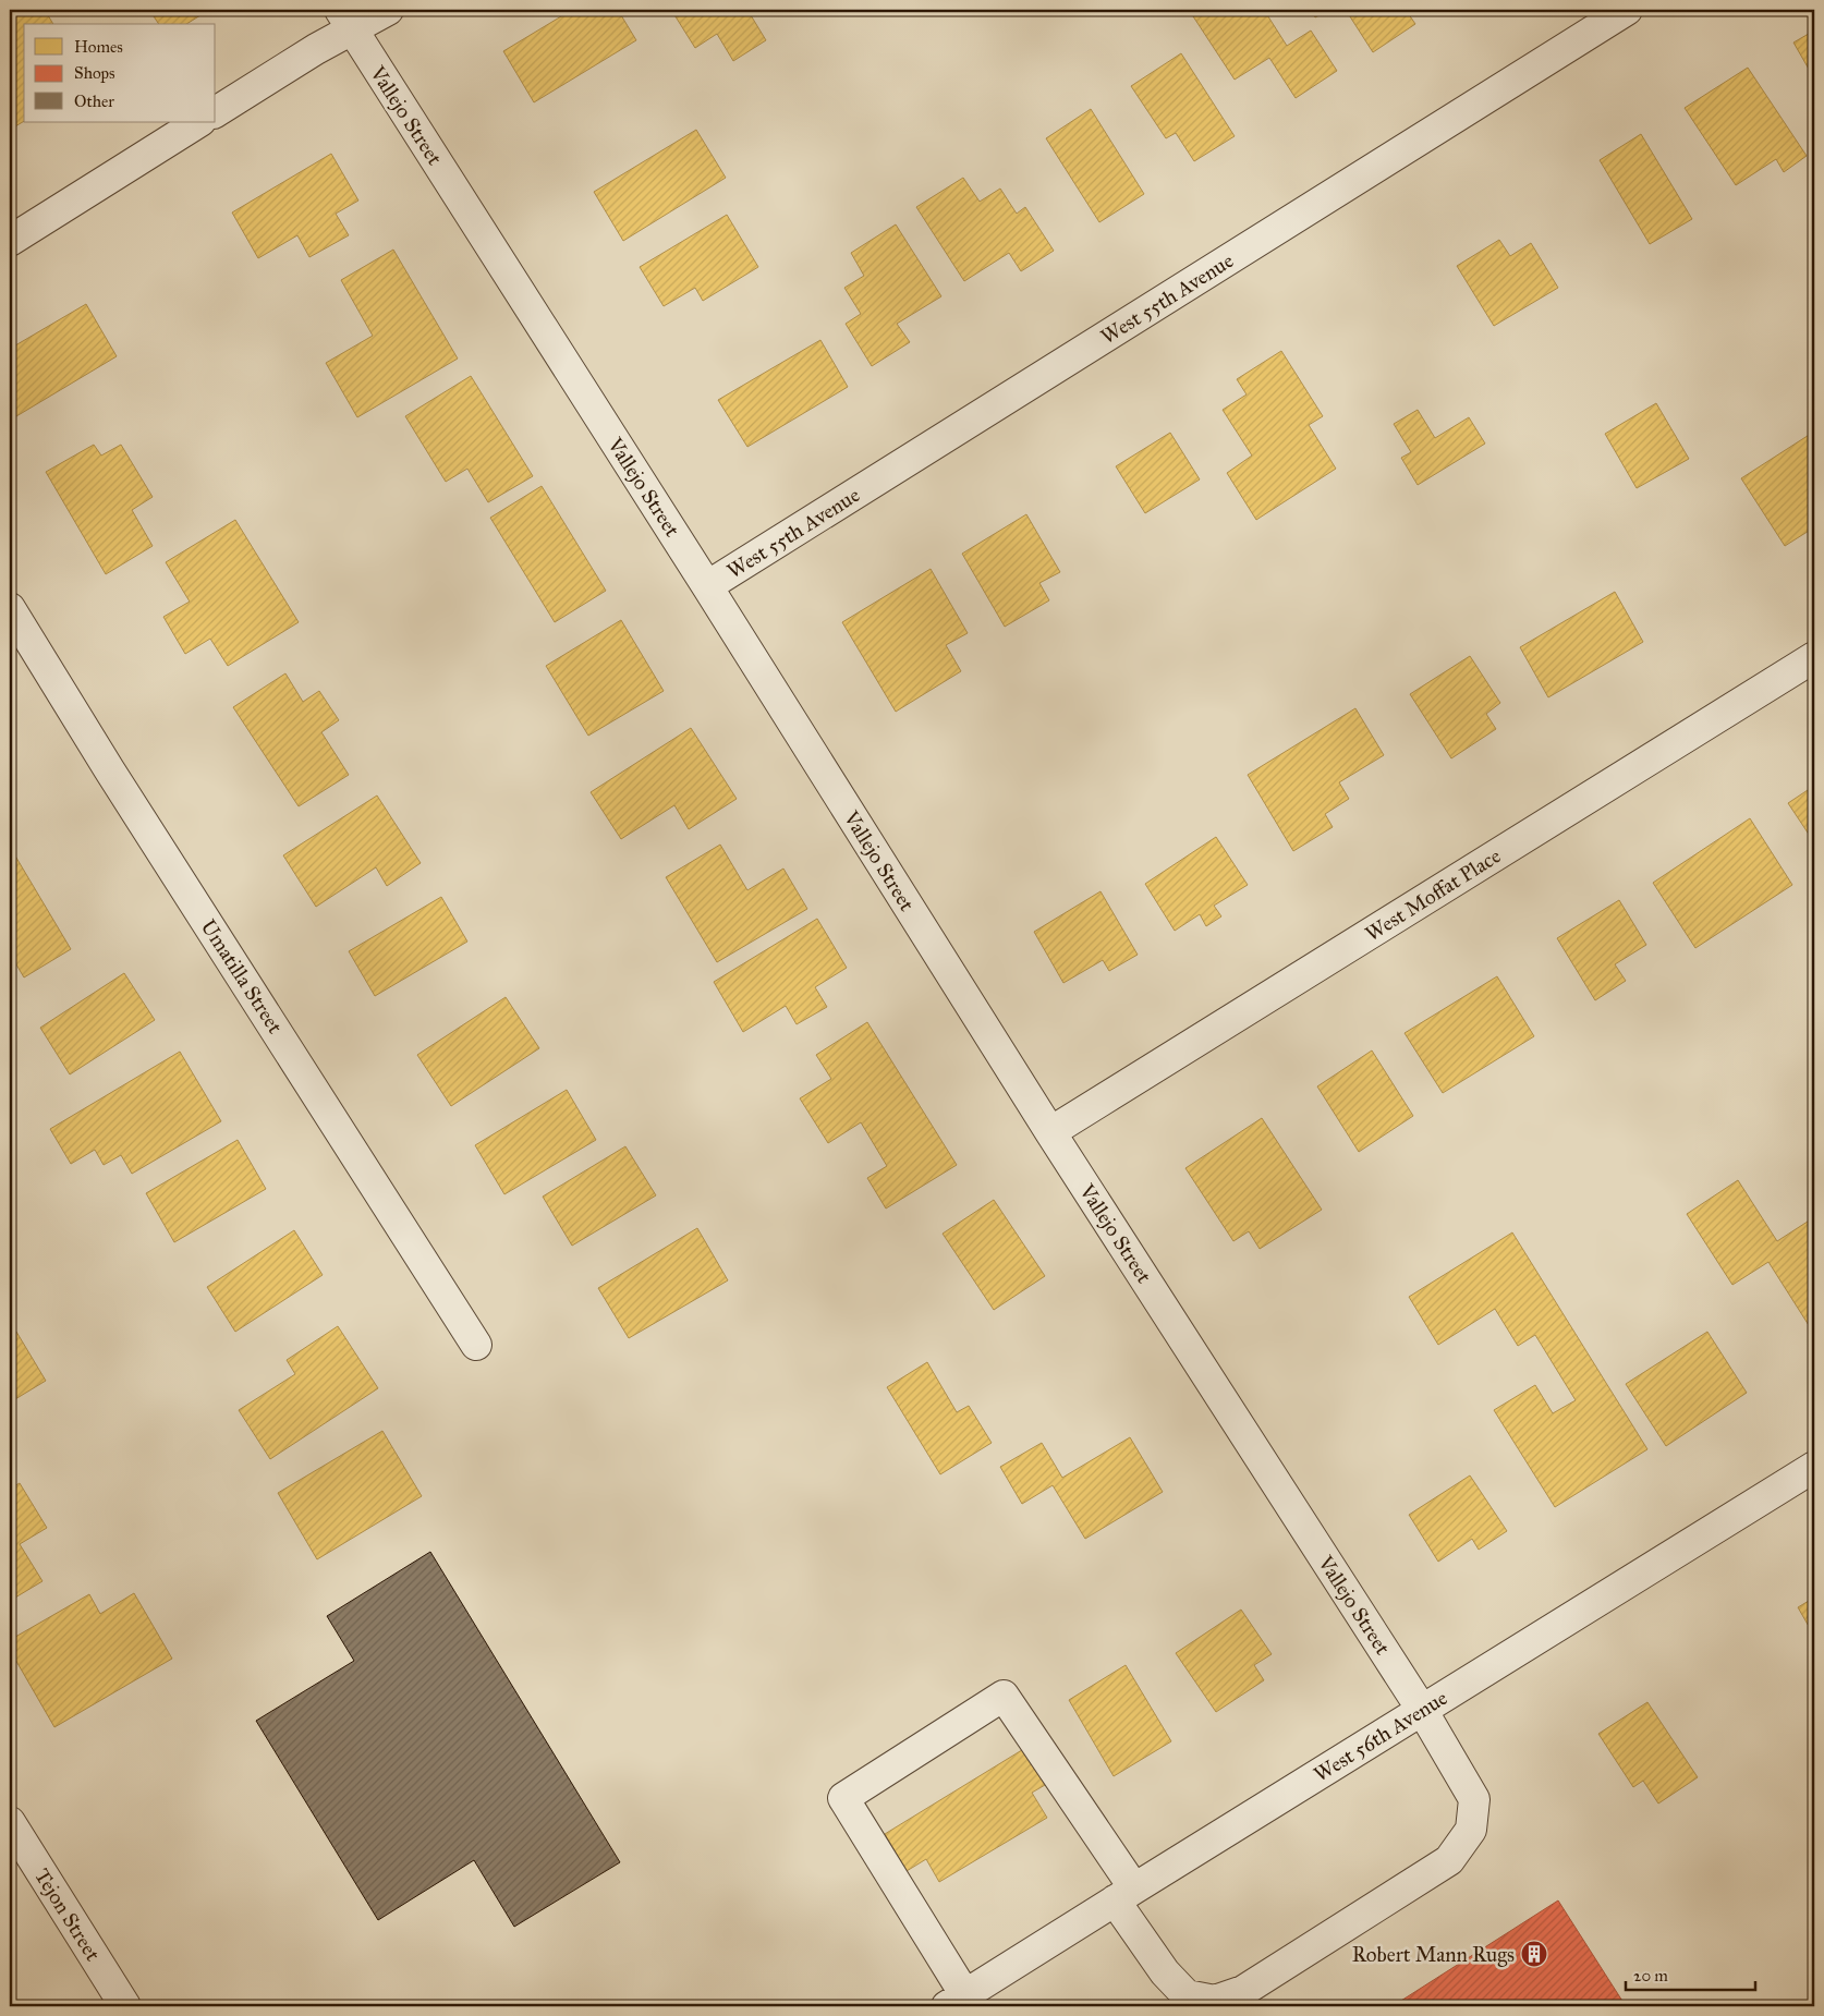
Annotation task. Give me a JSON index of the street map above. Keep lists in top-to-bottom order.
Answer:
{
  "streets": {
    "street": [
      "Vallejo Street",
      "West 55th Avenue",
      "West Moffat Place",
      "Umatilla Street",
      "West 56th Avenue",
      "Tejon Street"
    ]
  },
  "crossings": [
    ["Vallejo Street", "West 55th Avenue"],
    ["Vallejo Street", "West Moffat Place"],
    ["Vallejo Street", "West 56th Avenue"]
  ],
  "places": {
    "building": ["Robert Mann Rugs"]
  },
  "legend": ["Homes", "Shops", "Other"],
  "scale_bar": "20 m"
}
